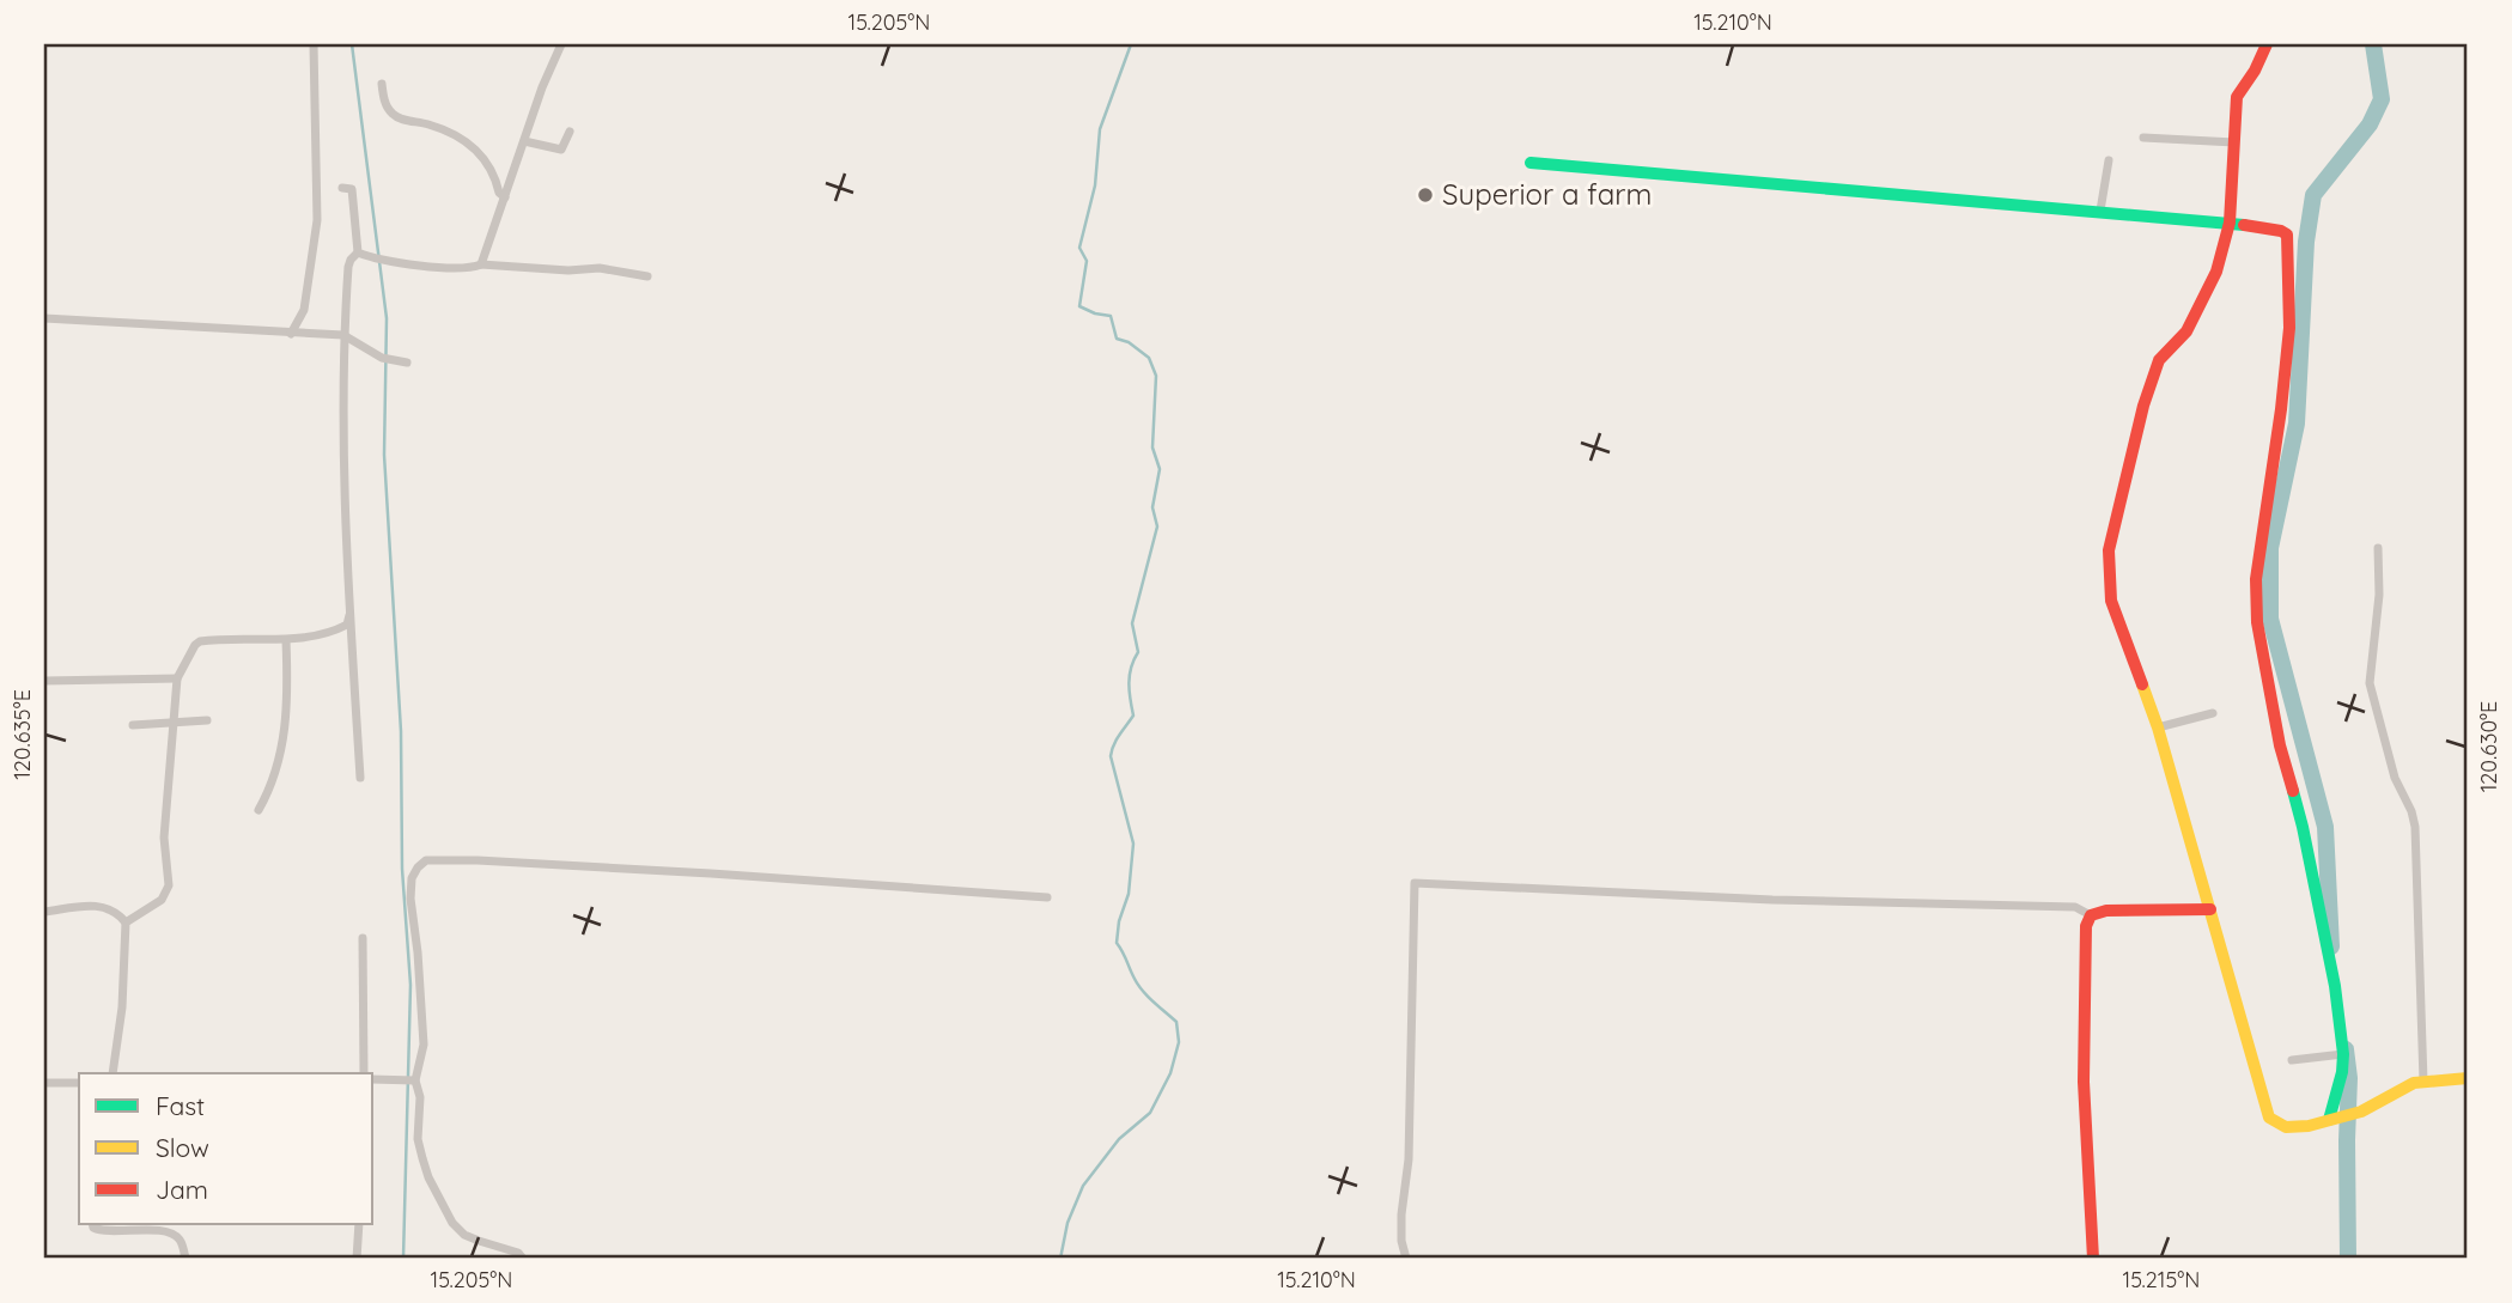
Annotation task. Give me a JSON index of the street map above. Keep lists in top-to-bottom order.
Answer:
{
  "places": ["Superior a farm"],
  "legend": ["Fast", "Slow", "Jam"],
  "coordinates": [
    "15.205°N",
    "15.210°N",
    "120.635°E",
    "120.630°E",
    "15.215°N"
  ]
}
